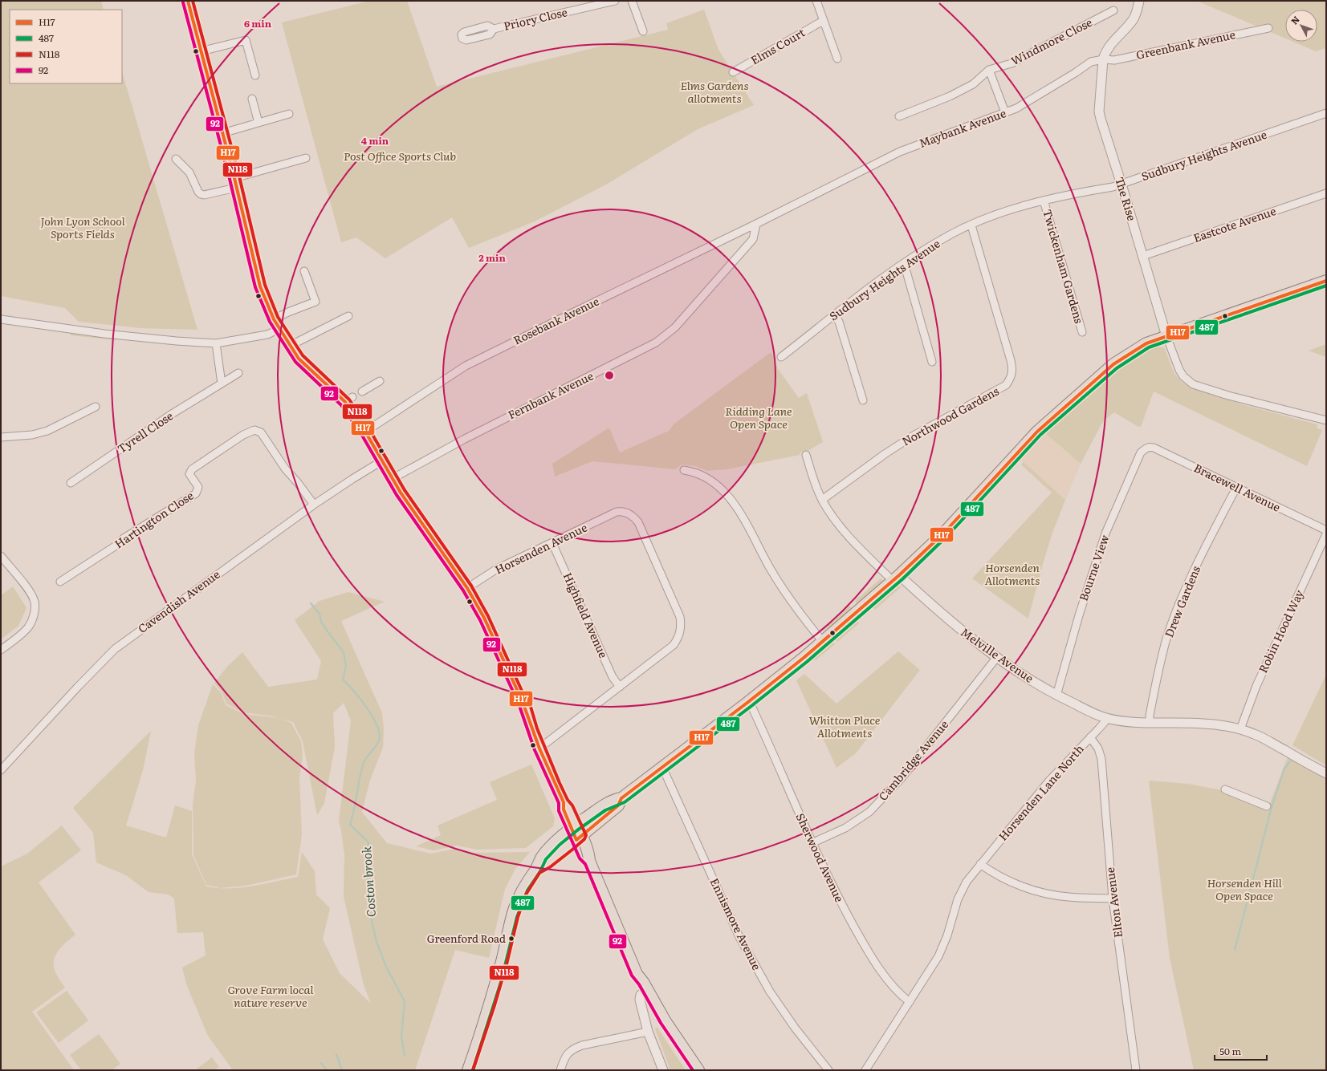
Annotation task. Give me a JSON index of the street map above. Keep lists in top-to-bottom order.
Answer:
{
  "streets": {
    "street": [
      "Priory Close",
      "Windmore Close",
      "Greenbank Avenue",
      "Elms Court",
      "Maybank Avenue",
      "Sudbury Heights Avenue",
      "The Rise",
      "Eastcote Avenue",
      "Twickenham Gardens",
      "Rosebank Avenue",
      "Fernbank Avenue",
      "Northwood Gardens",
      "Tyrell Close",
      "Bracewell Avenue",
      "Hartington Close",
      "Horsenden Avenue",
      "Bourne View",
      "Cavendish Avenue",
      "Drew Gardens",
      "Highfield Avenue",
      "Robin Hood Way",
      "Melville Avenue",
      "Cambridge Avenue",
      "Horsenden Lane North",
      "Sherwood Avenue",
      "Elton Avenue",
      "Ennismore Avenue"
    ]
  },
  "crossings": [
    ["Greenbank Avenue", "Maybank Avenue"],
    ["Greenbank Avenue", "The Rise"],
    ["Maybank Avenue", "The Rise"],
    ["Maybank Avenue", "Rosebank Avenue"],
    ["Maybank Avenue", "Fernbank Avenue"],
    ["Sudbury Heights Avenue", "The Rise"],
    ["Sudbury Heights Avenue", "Twickenham Gardens"],
    ["Sudbury Heights Avenue", "Northwood Gardens"],
    ["The Rise", "Eastcote Avenue"],
    ["Rosebank Avenue", "Fernbank Avenue"],
    ["Bracewell Avenue", "Bourne View"],
    ["Bracewell Avenue", "Drew Gardens"],
    ["Hartington Close", "Cavendish Avenue"],
    ["Horsenden Avenue", "Highfield Avenue"],
    ["Bourne View", "Melville Avenue"],
    ["Melville Avenue", "Cambridge Avenue"],
    ["Melville Avenue", "Horsenden Lane North"],
    ["Cambridge Avenue", "Sherwood Avenue"],
    ["Horsenden Lane North", "Sherwood Avenue"],
    ["Horsenden Lane North", "Elton Avenue"]
  ],
  "water": ["Coston brook"],
  "parks": [
    "Elms Gardens allotments",
    "Post Office Sports Club",
    "John Lyon School Sports Fields",
    "Ridding Lane Open Space",
    "Horsenden Allotments",
    "Whitton Place Allotments",
    "Horsenden Hill Open Space",
    "Grove Farm local nature reserve"
  ],
  "places": ["Greenford Road"],
  "lines": [
    "transit line H17",
    "transit line N118",
    "transit line 92",
    "transit line 487"
  ],
  "legend": [
    "H17",
    "487",
    "N118",
    "92"
  ],
  "scale_bar": "50 m",
  "north": "top left",
  "rings": ["6 min", "4 min", "2 min"]
}
